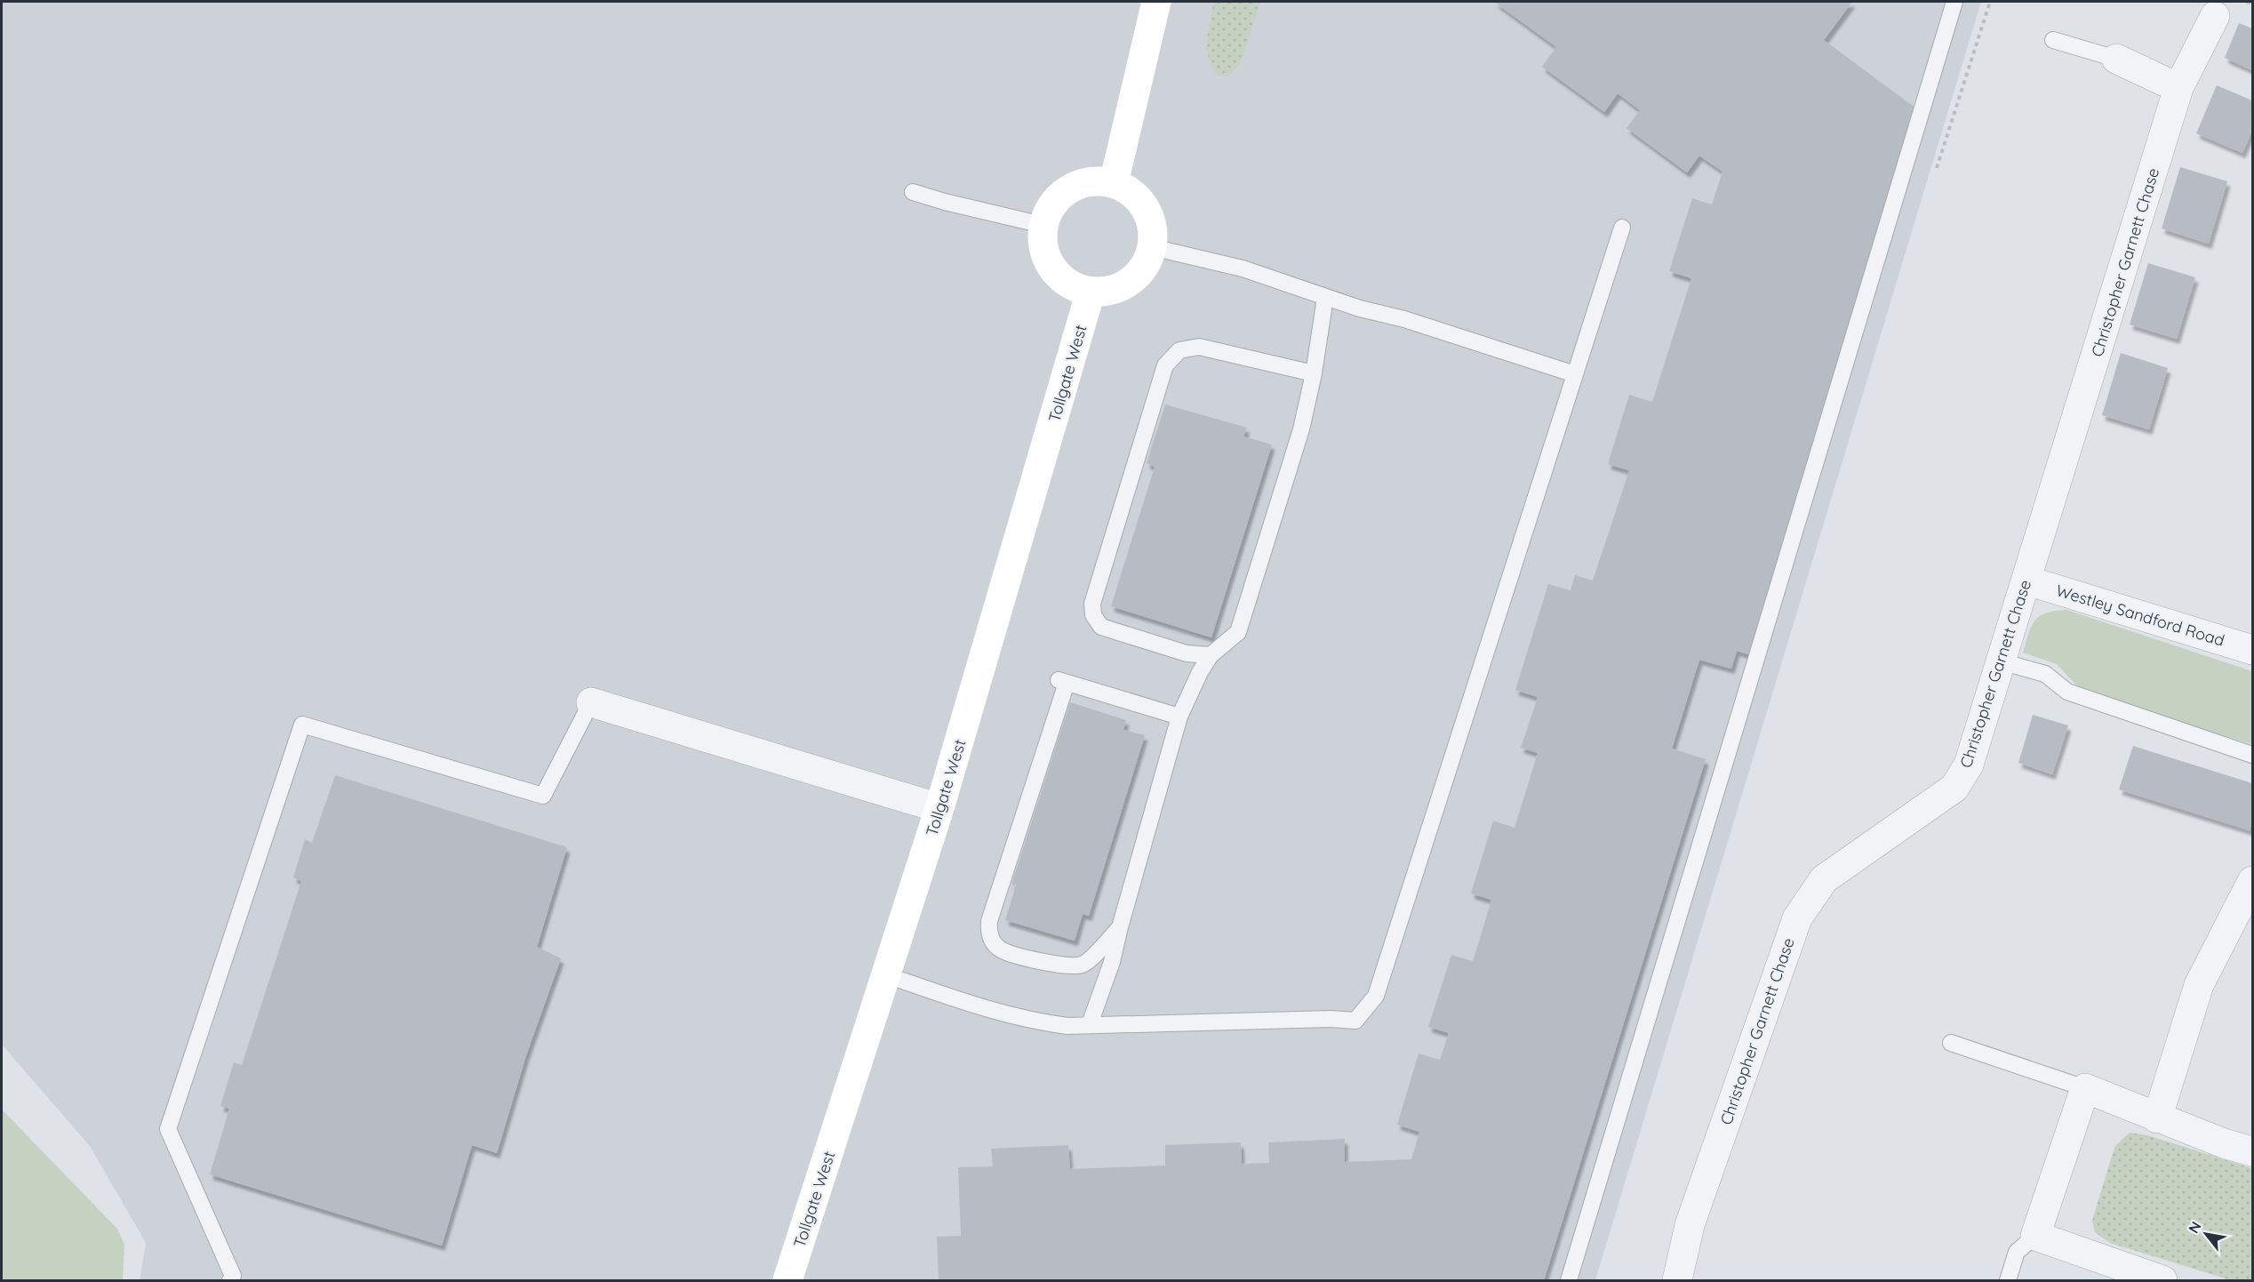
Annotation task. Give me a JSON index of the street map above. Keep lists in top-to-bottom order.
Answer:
{
  "streets": {
    "street": ["Christopher Garnett Chase", "Tollgate West", "Westley Sandford Road"]
  },
  "crossings": [
    ["Christopher Garnett Chase", "Westley Sandford Road"]
  ],
  "north": "top left"
}
